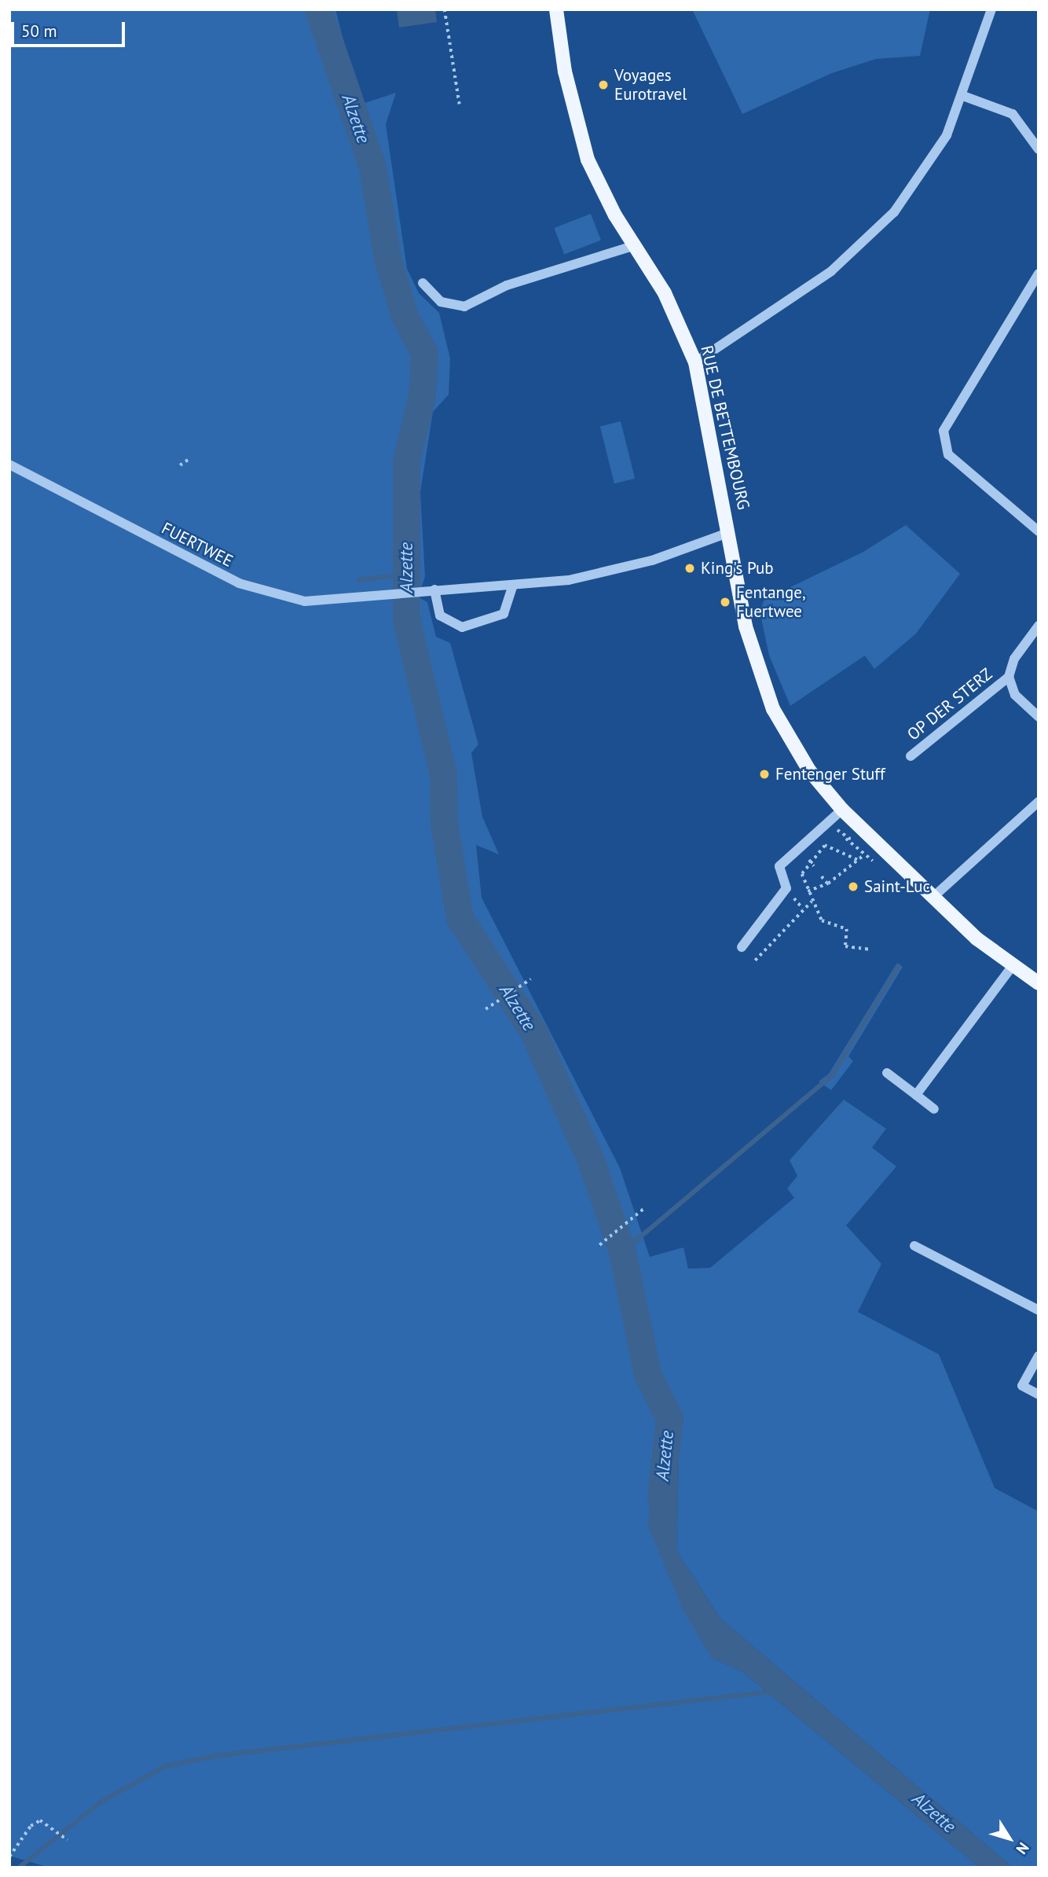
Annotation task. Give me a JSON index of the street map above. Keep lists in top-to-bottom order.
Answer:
{
  "streets": {
    "main road": ["RUE DE BETTEMBOURG"],
    "street": ["FUERTWEE", "OP DER STERZ"]
  },
  "crossings": [
    ["RUE DE BETTEMBOURG", "FUERTWEE"]
  ],
  "water": ["Alzette"],
  "places": [
    "Voyages Eurotravel",
    "King's Pub",
    "Fentange, Fuertwee",
    "Fentenger Stuff",
    "Saint-Luc"
  ],
  "scale_bar": "50 m",
  "north": "bottom right"
}
